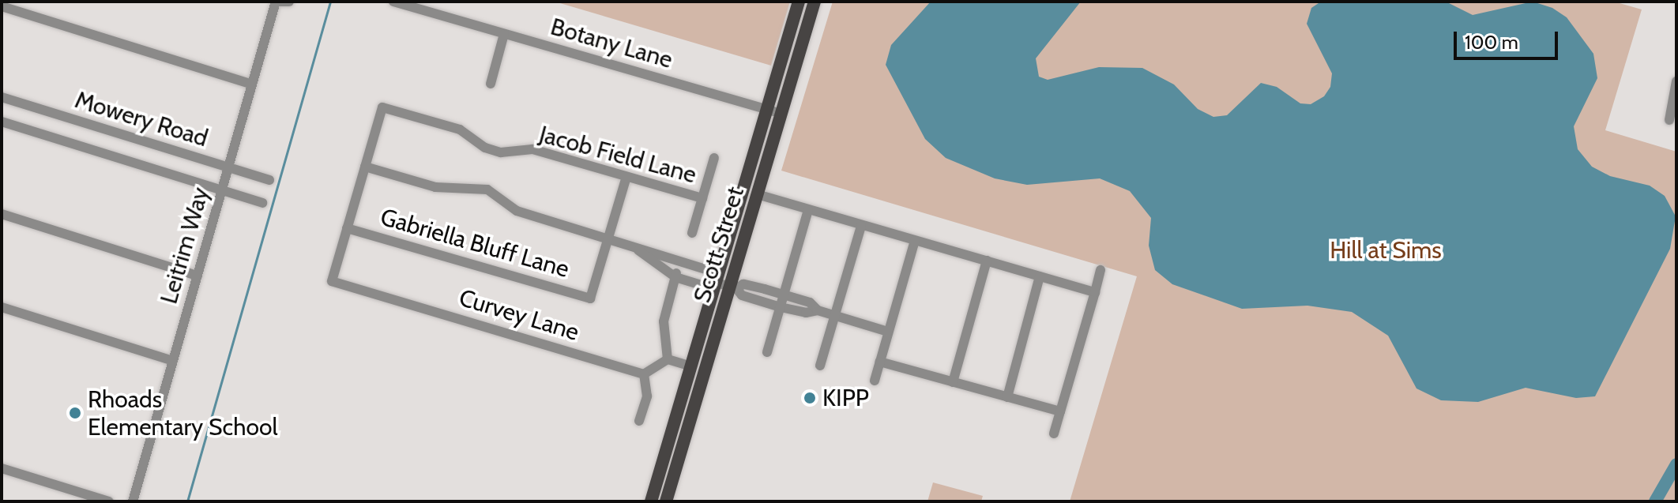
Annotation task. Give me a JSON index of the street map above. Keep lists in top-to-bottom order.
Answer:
{
  "streets": {
    "main road": ["Scott Street"],
    "street": [
      "Botany Lane",
      "Mowery Road",
      "Jacob Field Lane",
      "Gabriella Bluff Lane",
      "Leitrim Way",
      "Curvey Lane"
    ]
  },
  "crossings": [
    ["Botany Lane", "Scott Street"],
    ["Mowery Road", "Leitrim Way"],
    ["Gabriella Bluff Lane", "Curvey Lane"]
  ],
  "parks": ["Hill at Sims"],
  "places": ["KIPP", "Rhoads Elementary School"],
  "scale_bar": "100 m"
}
